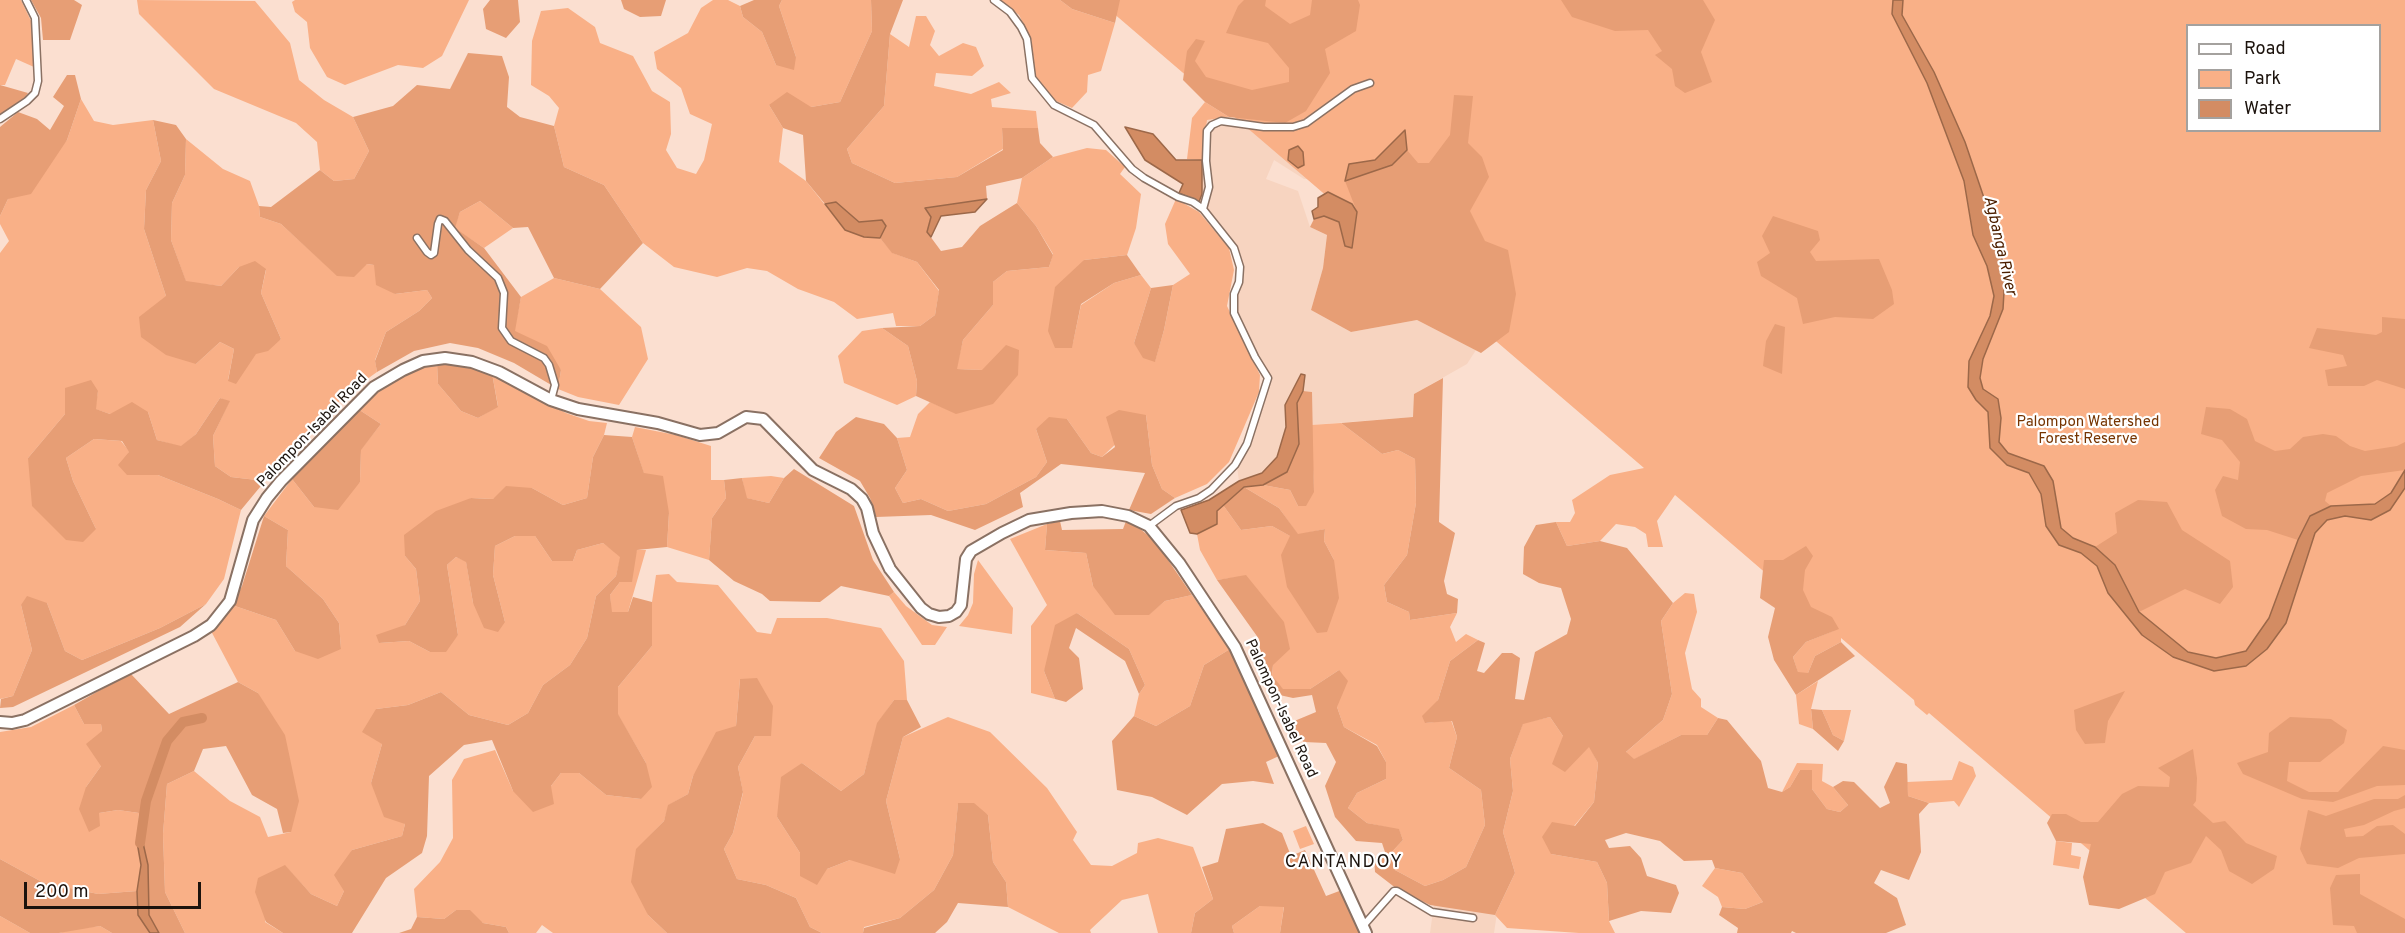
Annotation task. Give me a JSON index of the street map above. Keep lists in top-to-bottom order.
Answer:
{
  "streets": {
    "highway": ["Palompon-Isabel Road"]
  },
  "districts": ["CANTANDOY"],
  "water": ["Agbanga River"],
  "parks": ["Palompon Watershed Forest Reserve"],
  "legend": ["Road", "Park", "Water"],
  "scale_bar": "200 m"
}
